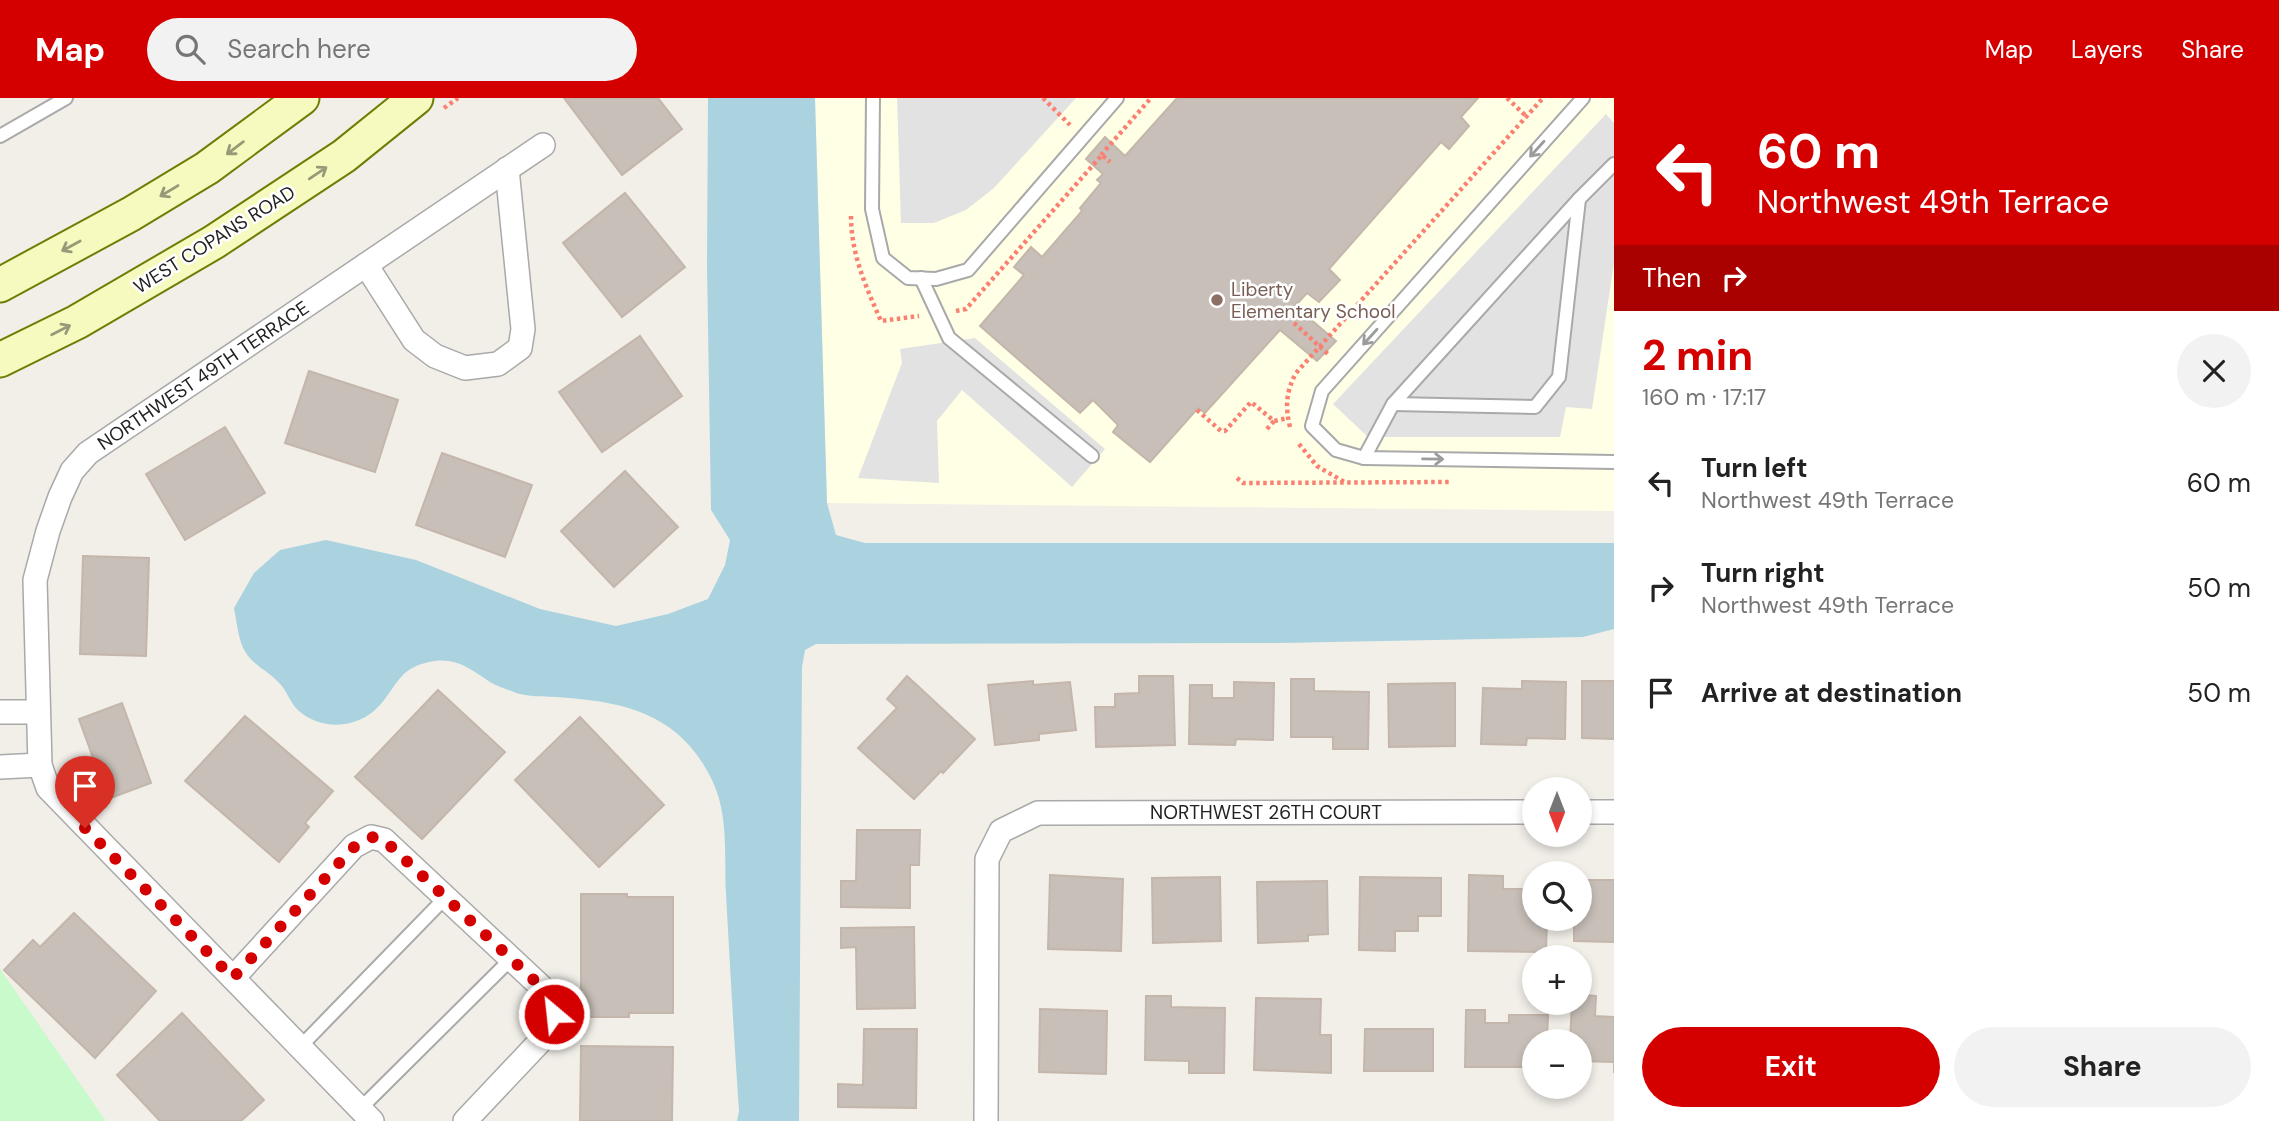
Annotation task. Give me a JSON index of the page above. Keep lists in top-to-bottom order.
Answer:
{
  "streets": {
    "main road": ["WEST COPANS ROAD"],
    "street": ["NORTHWEST 49TH TERRACE", "NORTHWEST 26TH COURT"]
  },
  "places": ["Liberty Elementary School"],
  "north": "bottom",
  "page": {
    "header": "Map",
    "search": "Search here",
    "nav": ["Map", "Layers", "Share"],
    "turn": ["60 m", "Northwest 49th Terrace"],
    "then": "Then",
    "heading": ["2 min", "160 m · 17:17"],
    "list": [
      {
        "name": "Turn left",
        "note": "Northwest 49th Terrace",
        "value": "60 m"
      },
      {
        "name": "Turn right",
        "note": "Northwest 49th Terrace",
        "value": "50 m"
      },
      {
        "name": "Arrive at destination",
        "value": "50 m"
      }
    ],
    "map_buttons": ["+", "−"],
    "buttons": ["Exit", "Share"]
  }
}
